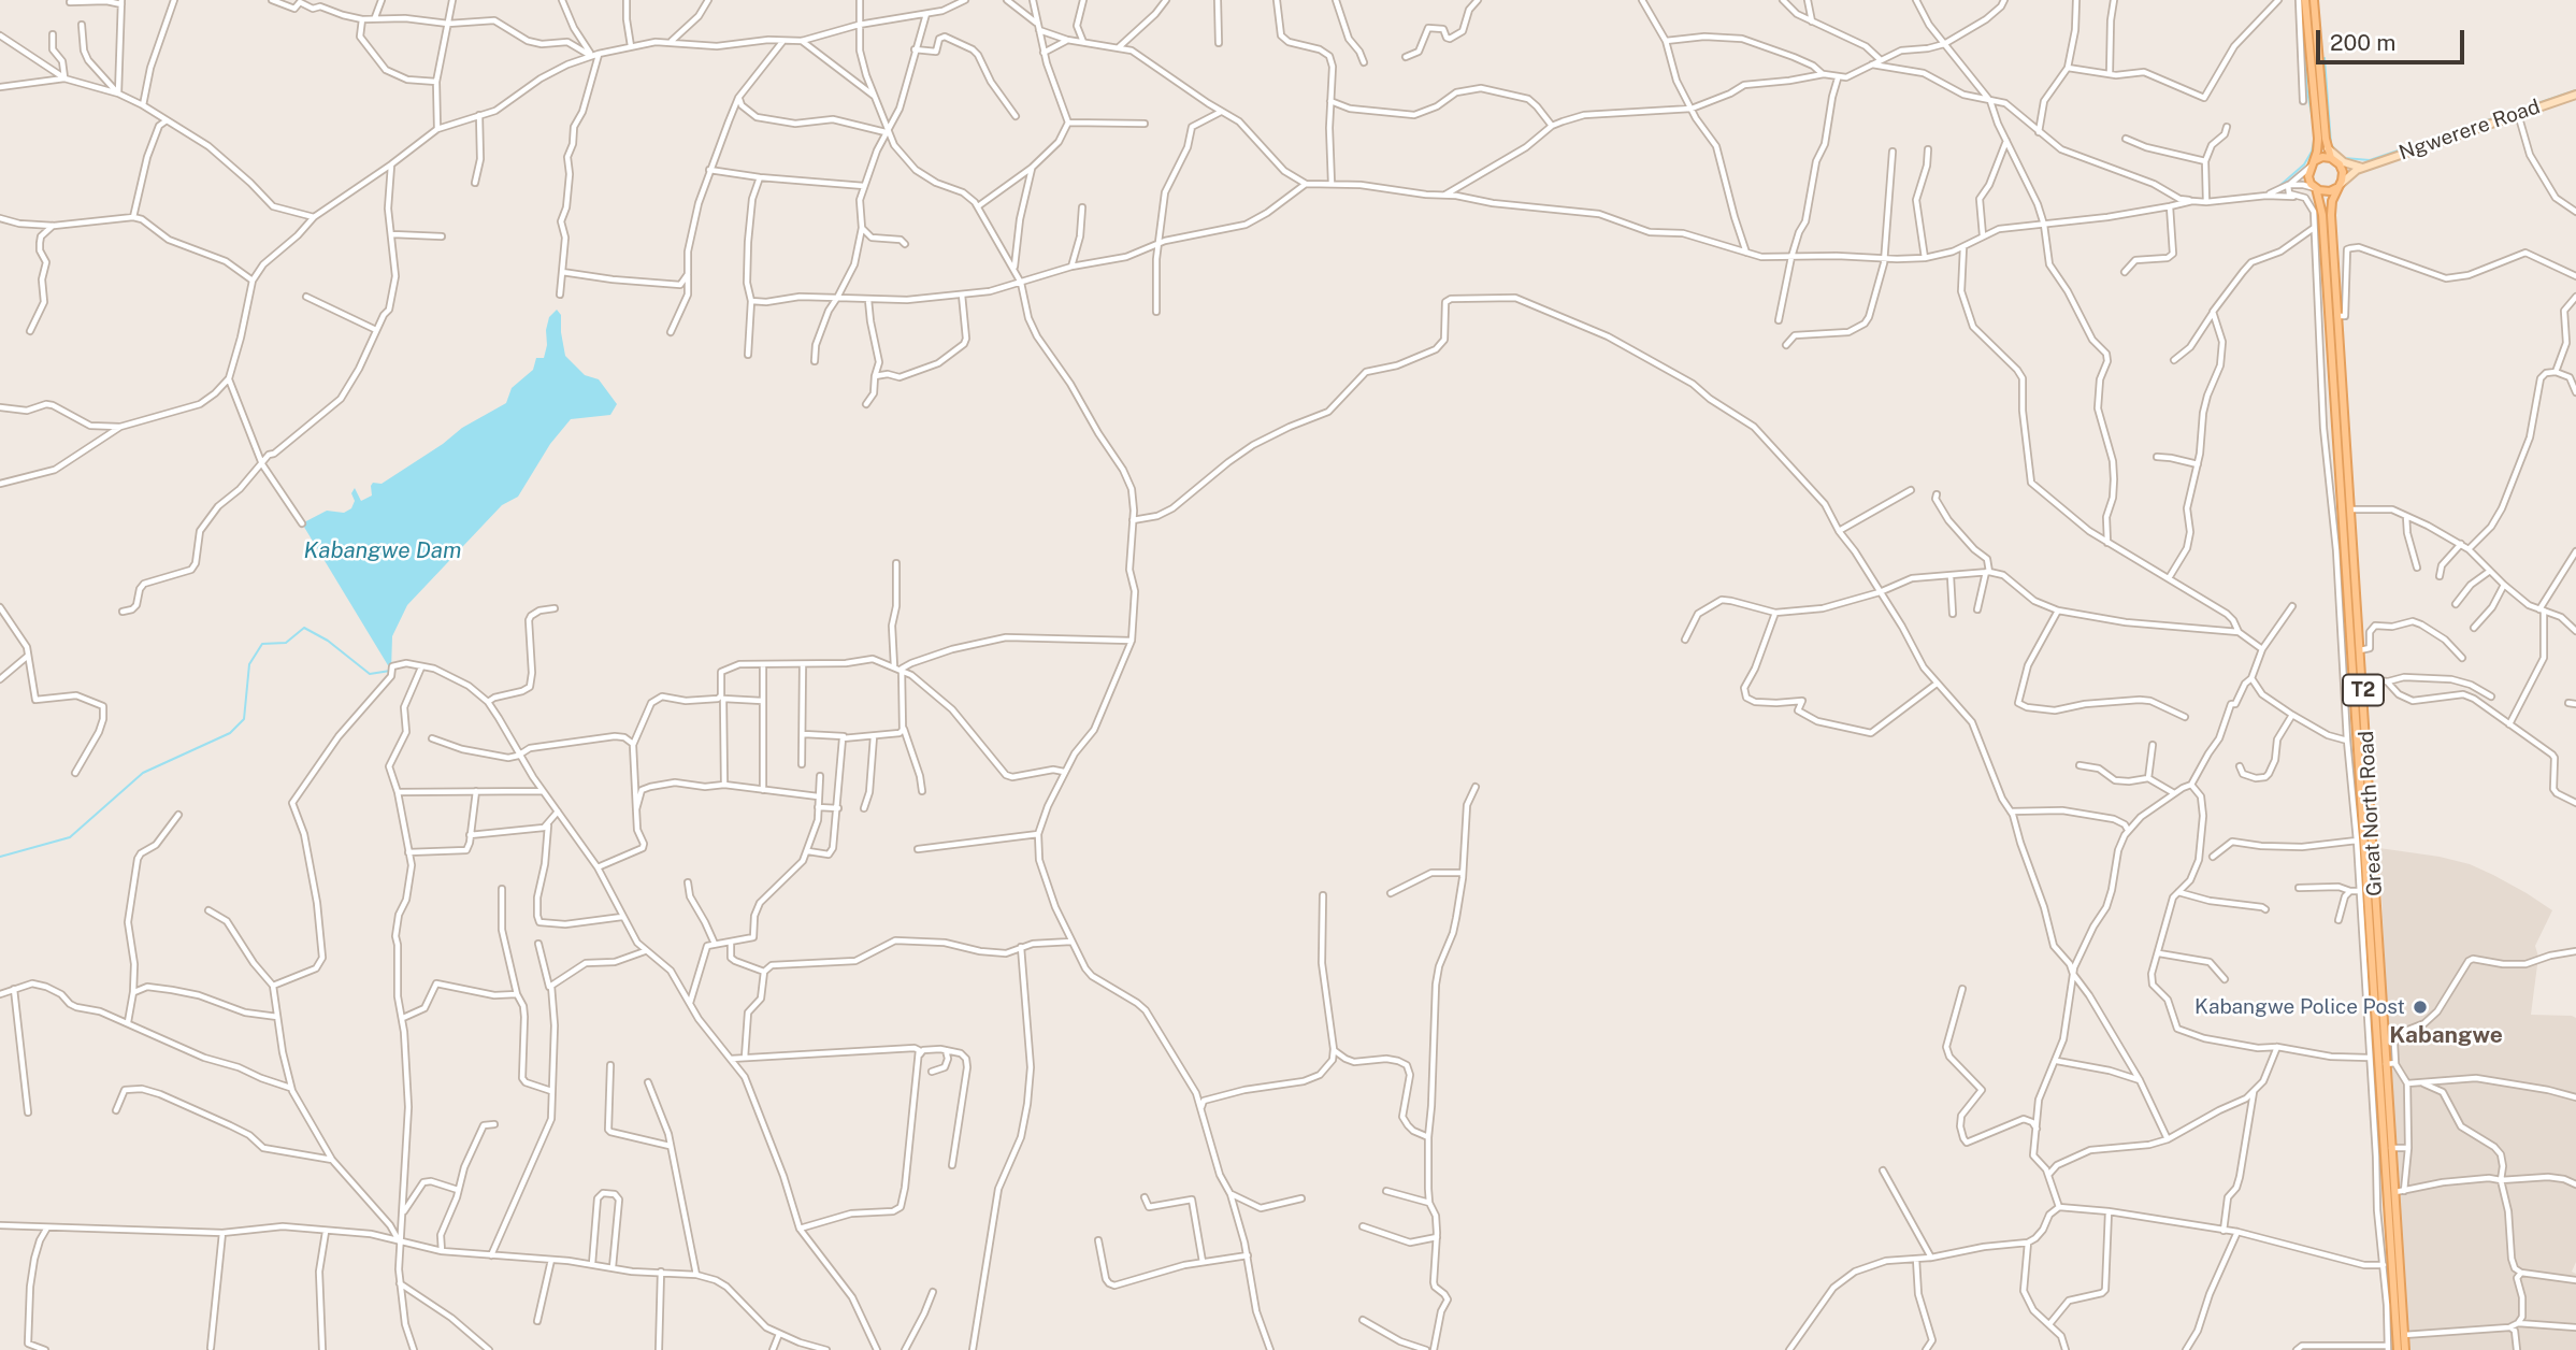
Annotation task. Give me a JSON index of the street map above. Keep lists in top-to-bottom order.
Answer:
{
  "streets": {
    "main road": ["Ngwerere Road", "T2", "Great North Road"]
  },
  "crossings": [
    ["Ngwerere Road", "Great North Road"]
  ],
  "districts": ["Kabangwe"],
  "water": ["Kabangwe Dam"],
  "places": ["Kabangwe Police Post"],
  "scale_bar": "200 m"
}
